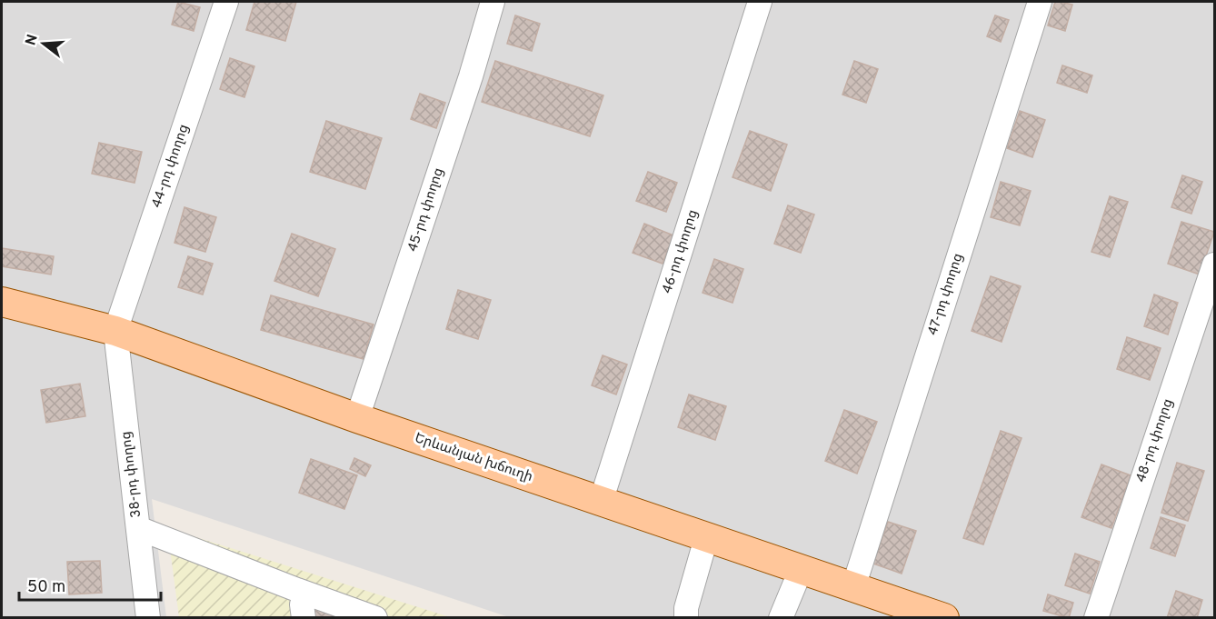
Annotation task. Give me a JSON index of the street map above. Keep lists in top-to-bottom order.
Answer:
{
  "streets": {
    "main road": ["Երևանյան խճուղի"],
    "street": [
      "44-րդ փողոց",
      "45-րդ փողոց",
      "46-րդ փողոց",
      "47-րդ փողոց",
      "48-րդ փողոց",
      "38-րդ փողոց"
    ]
  },
  "crossings": [
    ["44-րդ փողոց", "Երևանյան խճուղի"],
    ["44-րդ փողոց", "38-րդ փողոց"],
    ["45-րդ փողոց", "Երևանյան խճուղի"],
    ["46-րդ փողոց", "Երևանյան խճուղի"],
    ["47-րդ փողոց", "Երևանյան խճուղի"],
    ["Երևանյան խճուղի", "38-րդ փողոց"]
  ],
  "scale_bar": "50 m",
  "north": "left"
}
